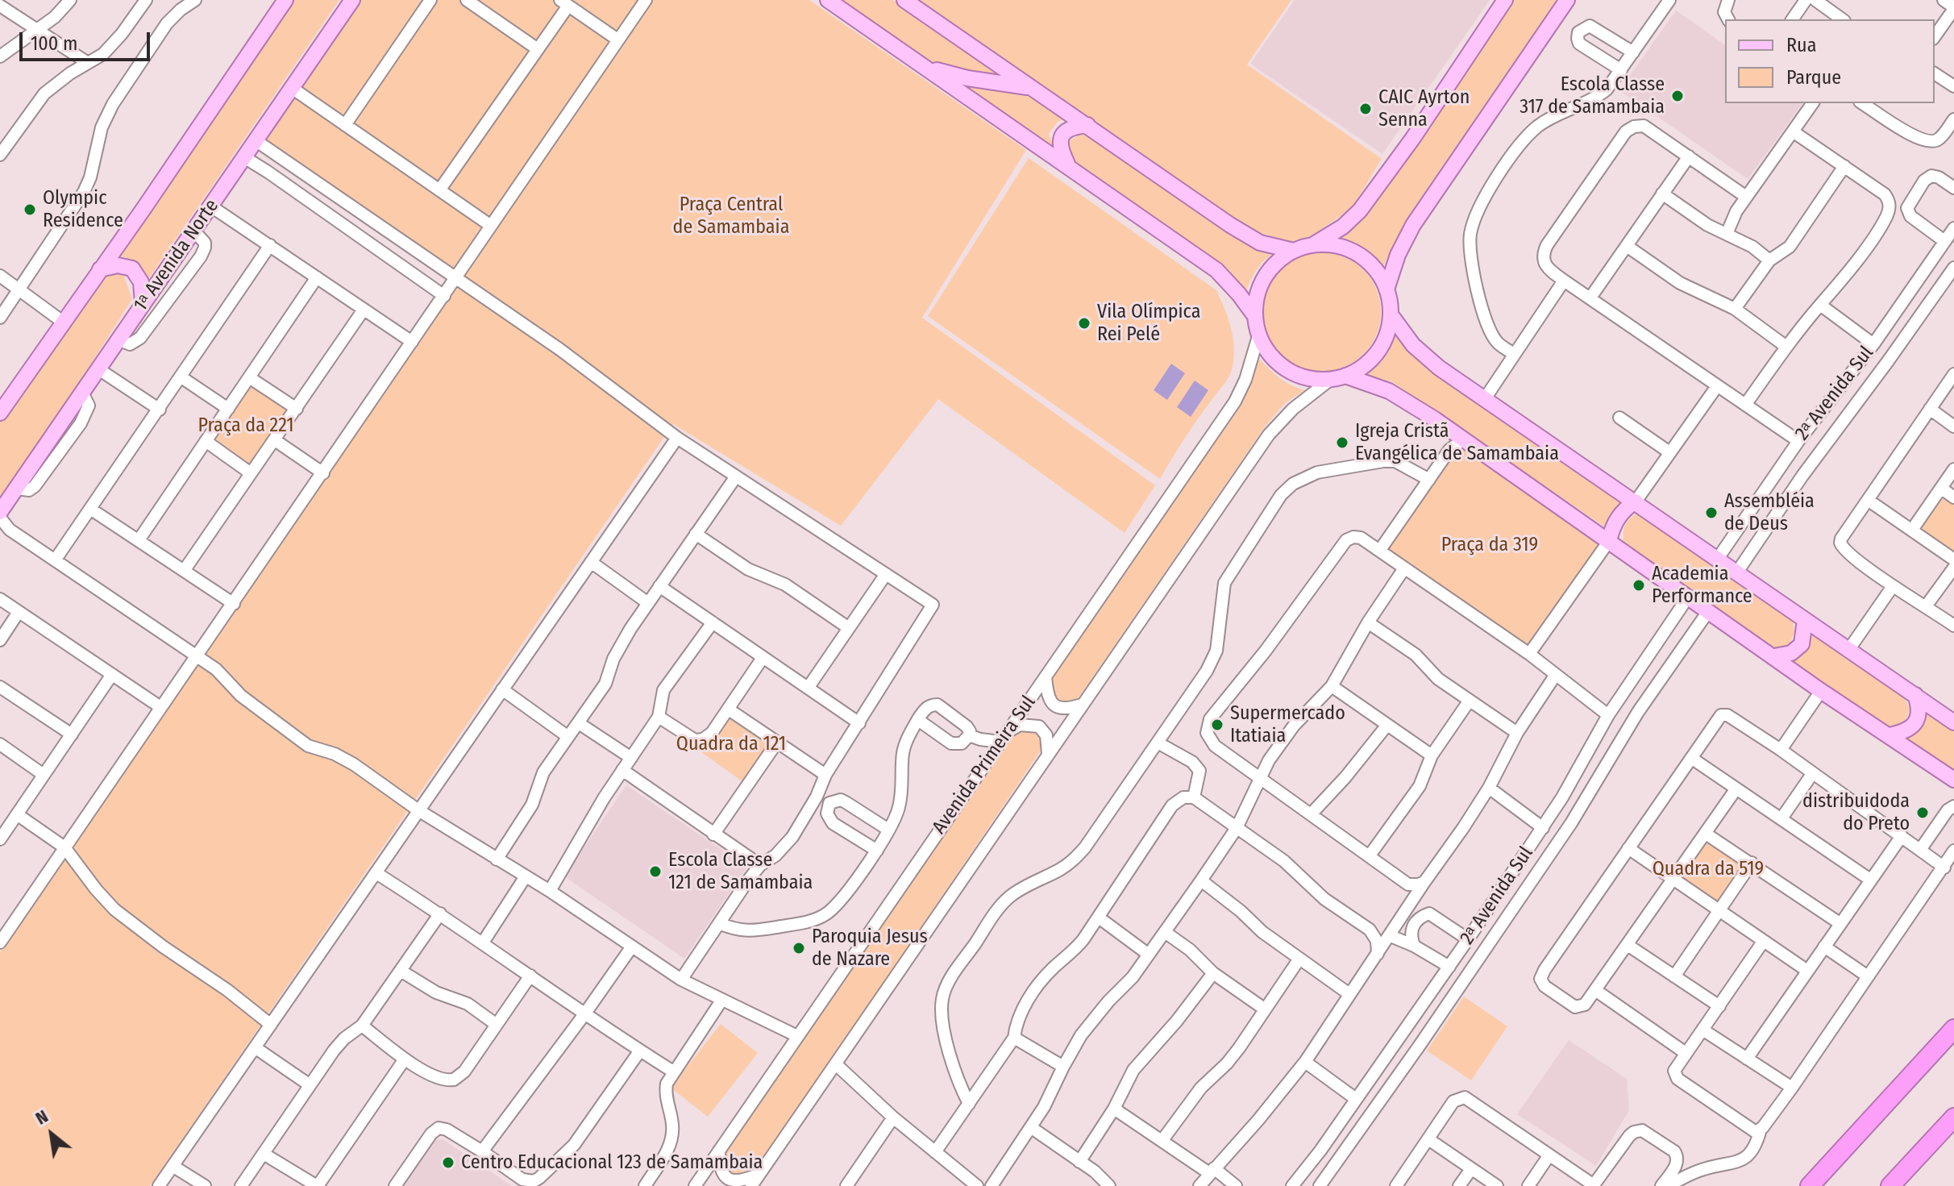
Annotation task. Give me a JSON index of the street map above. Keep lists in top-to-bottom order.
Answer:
{
  "streets": {
    "main road": ["1ᵃ Avenida Norte"],
    "street": ["2ᵃ Avenida Sul", "Avenida Primeira Sul"]
  },
  "parks": [
    "Praça Central de Samambaia",
    "Praça da 221",
    "Praça da 319",
    "Quadra da 121",
    "Quadra da 519"
  ],
  "places": [
    "Escola Classe 317 de Samambaia",
    "CAIC Ayrton Senna",
    "Olympic Residence",
    "Vila Olímpica Rei Pelé",
    "Igreja Cristã Evangélica de Samambaia",
    "Assembléia de Deus",
    "Academia Performance",
    "Supermercado Itatiaia",
    "distribuidoda do Preto",
    "Escola Classe 121 de Samambaia",
    "Paroquia Jesus de Nazare",
    "Centro Educacional 123 de Samambaia"
  ],
  "legend": ["Rua", "Parque"],
  "scale_bar": "100 m",
  "north": "top left"
}
